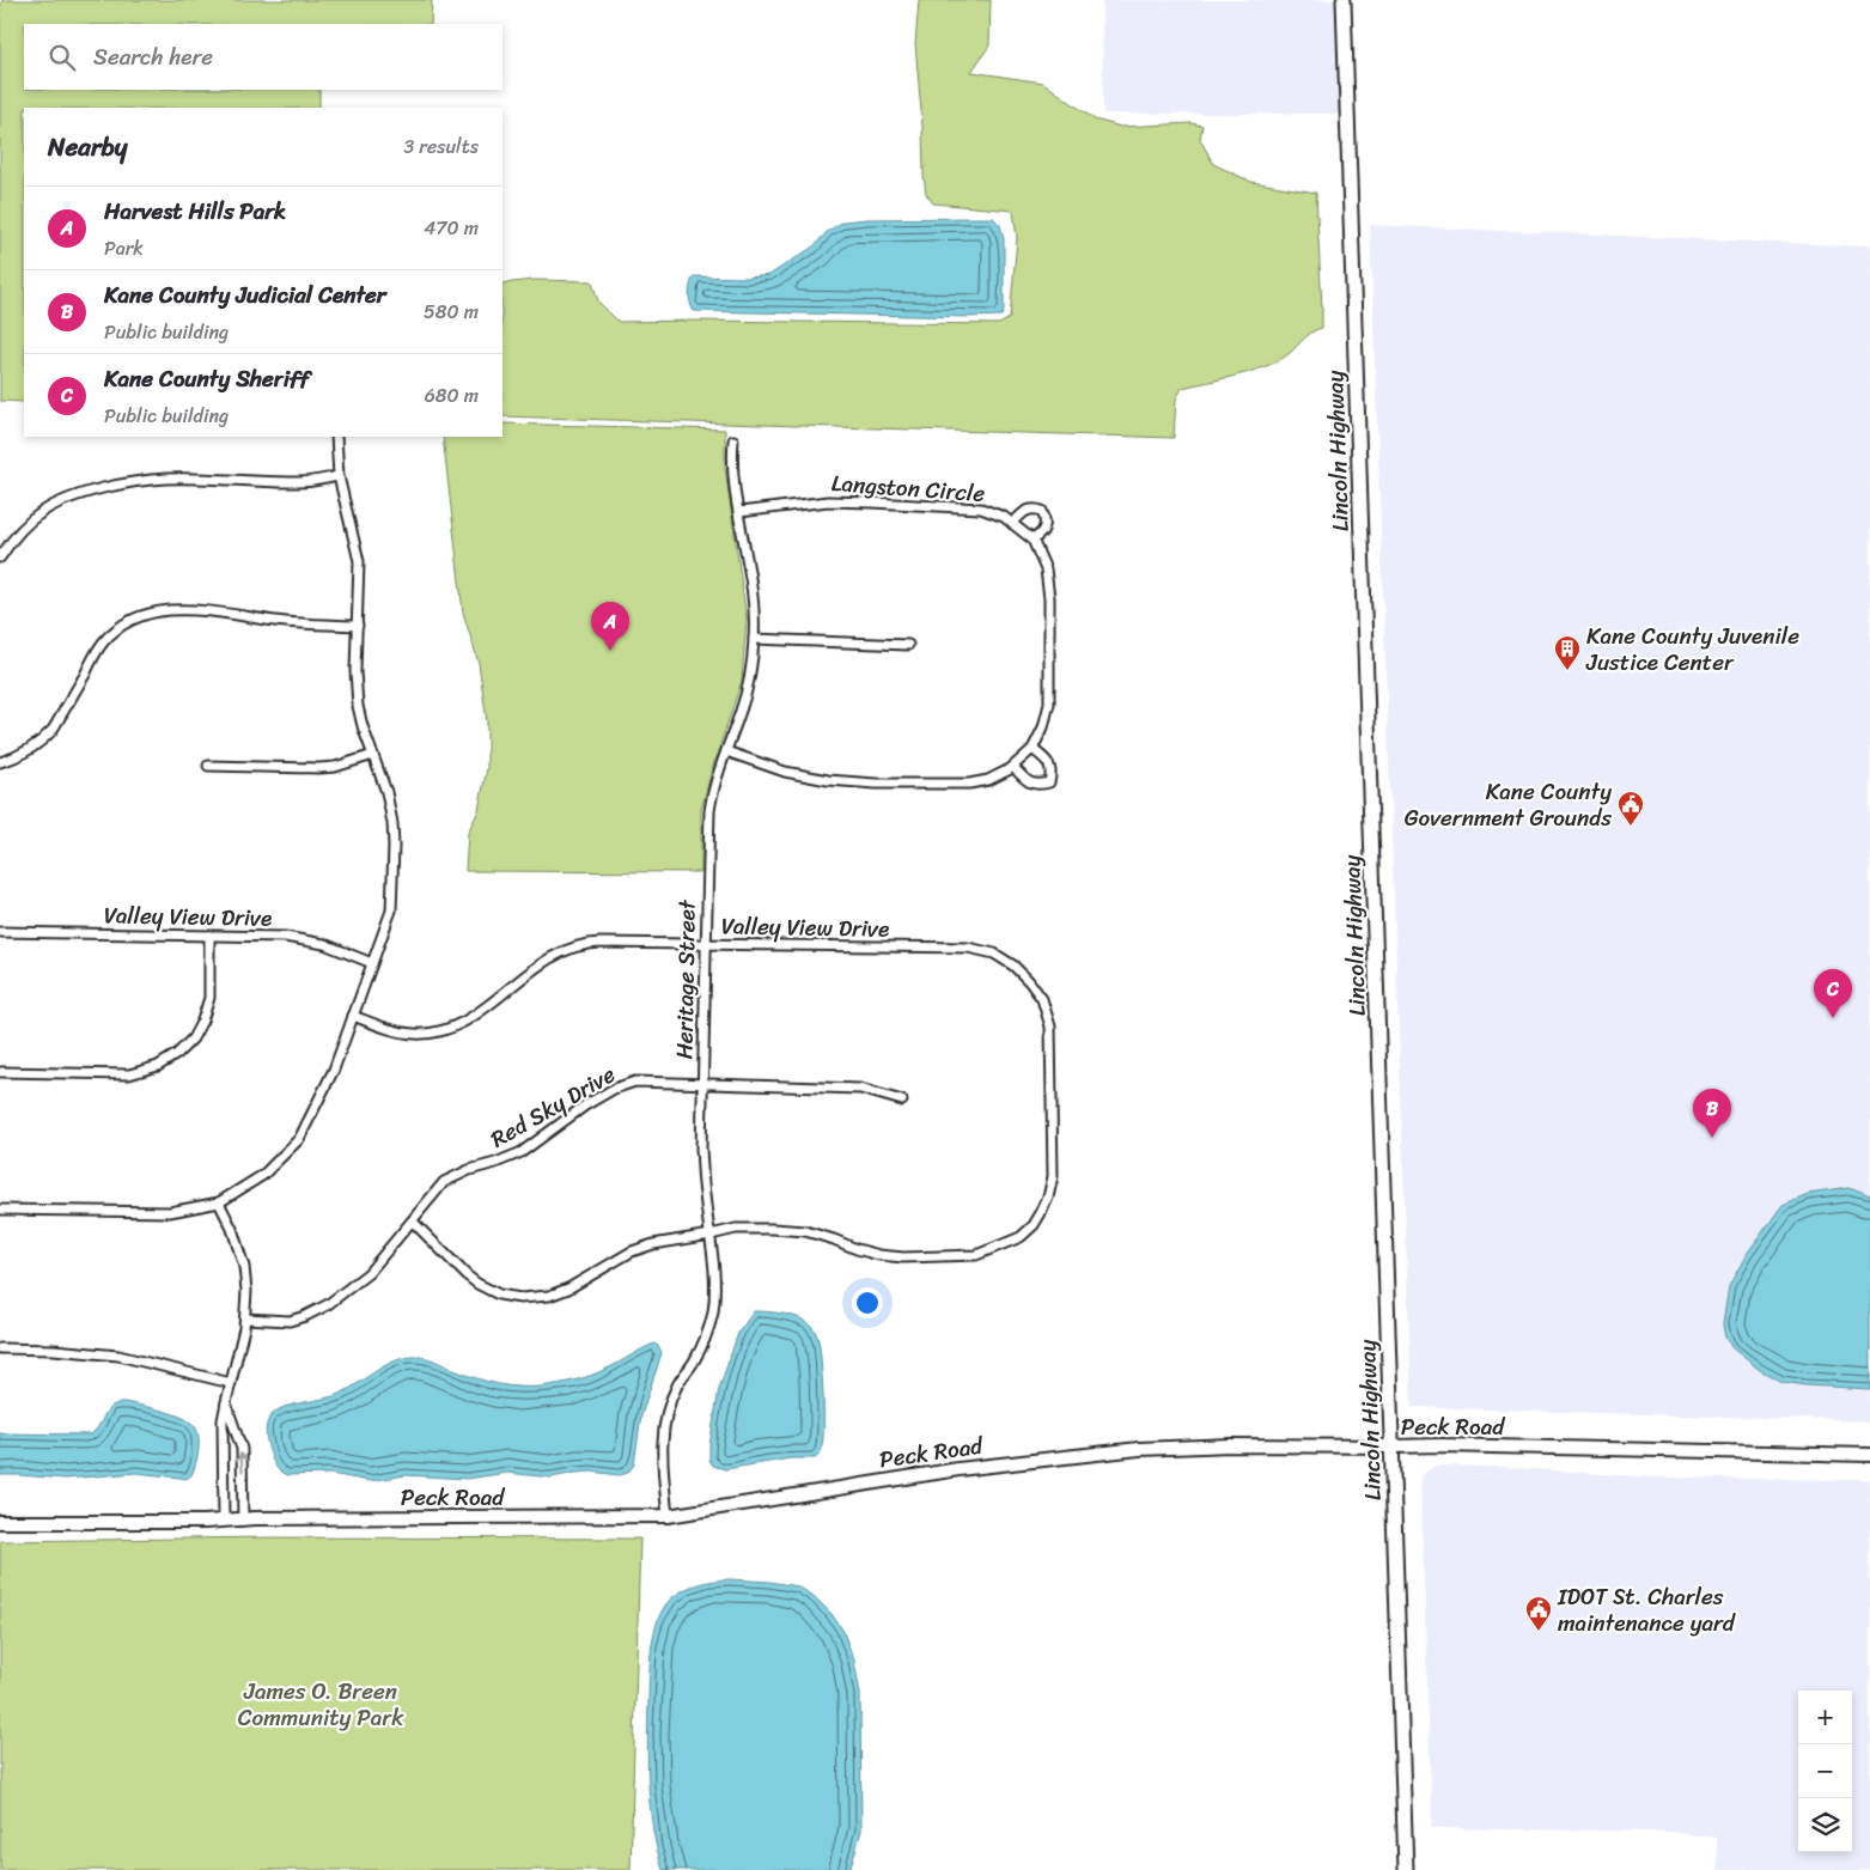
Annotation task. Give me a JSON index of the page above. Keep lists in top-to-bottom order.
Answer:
{
  "streets": {
    "main road": ["Lincoln Highway"],
    "street": [
      "Langston Circle",
      "Valley View Drive",
      "Heritage Street",
      "Red Sky Drive",
      "Peck Road"
    ]
  },
  "crossings": [
    ["Lincoln Highway", "Peck Road"],
    ["Langston Circle", "Heritage Street"],
    ["Valley View Drive", "Heritage Street"],
    ["Valley View Drive", "Red Sky Drive"],
    ["Heritage Street", "Red Sky Drive"],
    ["Heritage Street", "Peck Road"]
  ],
  "parks": ["James O. Breen Community Park"],
  "places": {
    "building": ["Kane County Juvenile Justice Center"],
    "public building": ["Kane County Government Grounds", "IDOT St. Charles maintenance yard"]
  },
  "page": {
    "search": "Search here",
    "heading": ["Nearby", "3 results"],
    "list": [
      {
        "mark": "A",
        "name": "Harvest Hills Park",
        "note": "Park",
        "value": "470 m"
      },
      {
        "mark": "B",
        "name": "Kane County Judicial Center",
        "note": "Public building",
        "value": "580 m"
      },
      {
        "mark": "C",
        "name": "Kane County Sheriff",
        "note": "Public building",
        "value": "680 m"
      }
    ],
    "pins": ["A", "C", "B"],
    "map_buttons": ["+", "−"]
  }
}
